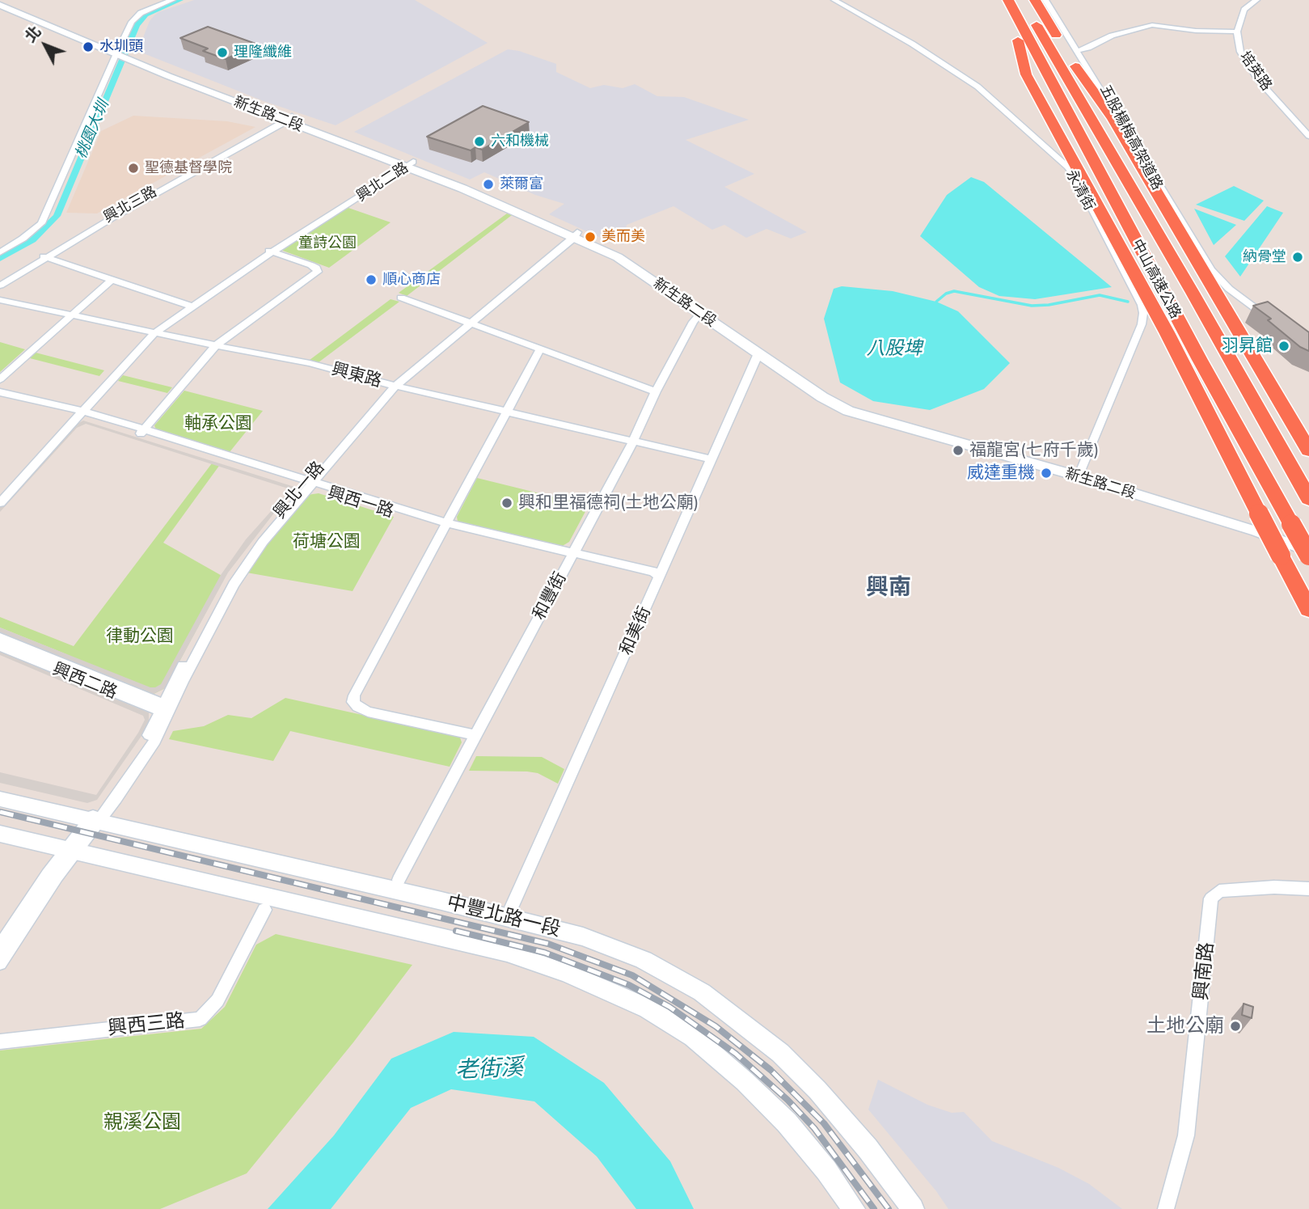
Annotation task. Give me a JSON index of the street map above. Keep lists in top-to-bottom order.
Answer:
{
  "streets": {
    "highway": ["五股楊梅高架道路", "中山高速公路"],
    "main road": ["新生路二段", "中豐北路一段"],
    "street": [
      "培英路",
      "興北二路",
      "永清街",
      "興東路",
      "興西一路",
      "和豐街",
      "和美街",
      "興西二路",
      "興南路",
      "興西三路"
    ]
  },
  "crossings": [
    ["新生路二段", "興北二路"],
    ["新生路二段", "永清街"],
    ["新生路二段", "中山高速公路"],
    ["新生路二段", "和豐街"],
    ["新生路二段", "和美街"],
    ["五股楊梅高架道路", "中山高速公路"],
    ["興北二路", "興東路"],
    ["興北二路", "興西一路"],
    ["興東路", "和豐街"],
    ["興東路", "和美街"],
    ["興西一路", "和豐街"],
    ["興西一路", "和美街"]
  ],
  "districts": ["興南"],
  "water": ["桃園大圳", "八股埤", "老街溪"],
  "parks": [
    "童詩公園",
    "軸承公園",
    "荷塘公園",
    "律動公園",
    "親溪公園"
  ],
  "places": [
    "水圳頭",
    "理隆纖維",
    "六和機械",
    "聖德基督學院",
    "萊爾富",
    "美而美",
    "納骨堂",
    "順心商店",
    "羽昇館",
    "福龍宮(七府千歲)",
    "威達重機",
    "興和里福德祠(土地公廟)",
    "土地公廟"
  ],
  "north": "top left"
}
